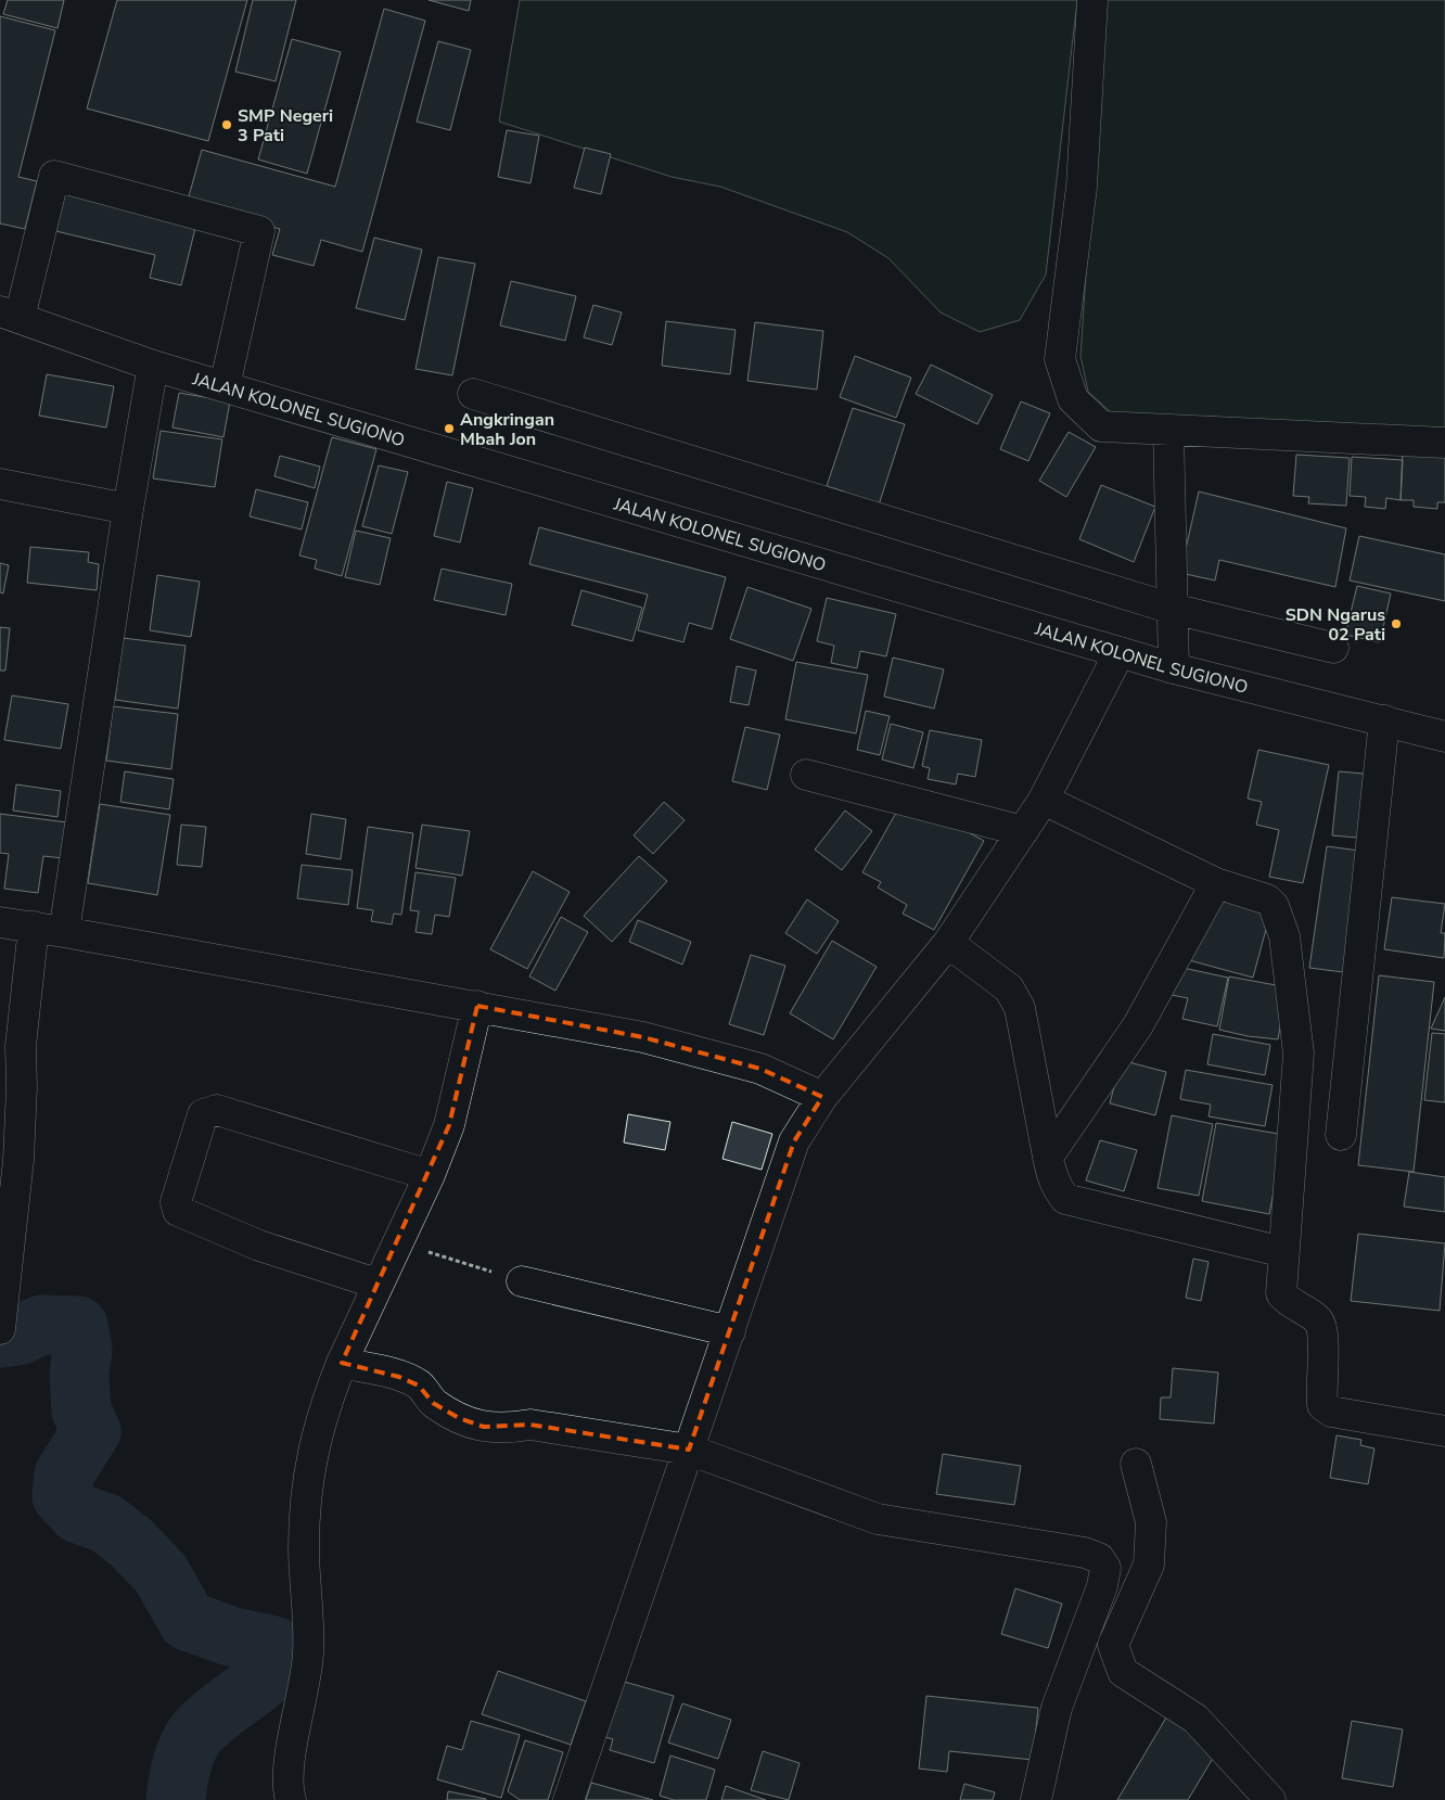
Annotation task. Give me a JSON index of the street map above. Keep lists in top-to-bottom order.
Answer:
{
  "streets": {
    "street": ["JALAN KOLONEL SUGIONO"]
  },
  "places": ["SMP Negeri 3 Pati", "Angkringan Mbah Jon", "SDN Ngarus 02 Pati"]
}
